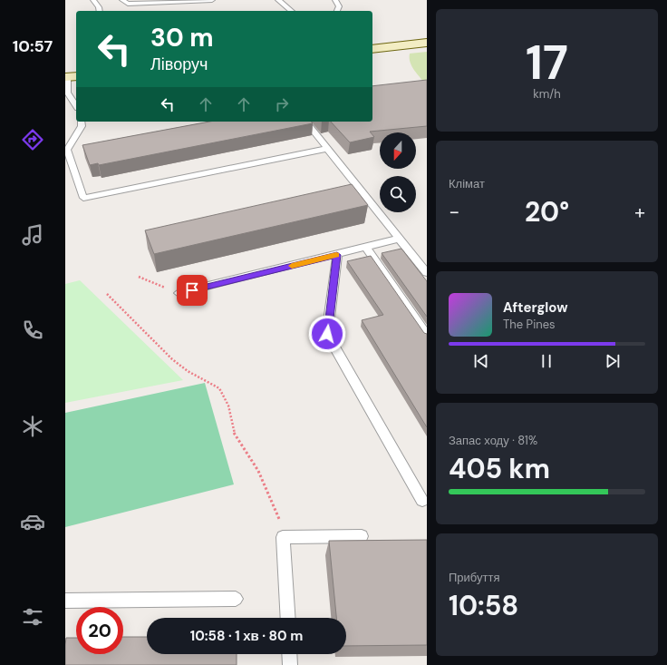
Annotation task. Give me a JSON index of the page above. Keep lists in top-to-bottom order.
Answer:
{
  "north": "bottom",
  "page": {
    "tabs": "10:57",
    "tile": [
      ["17", "km/h"],
      "Клімат",
      ["Запас ходу · 81%", "405 km"],
      ["Прибуття", "10:58"]
    ],
    "turn": ["30 m", "Ліворуч"],
    "heat": ["−", "20°", "+"],
    "song": ["Afterglow", "The Pines"],
    "limit": "20",
    "trip": "10:58 · 1 хв · 80 m"
  }
}
